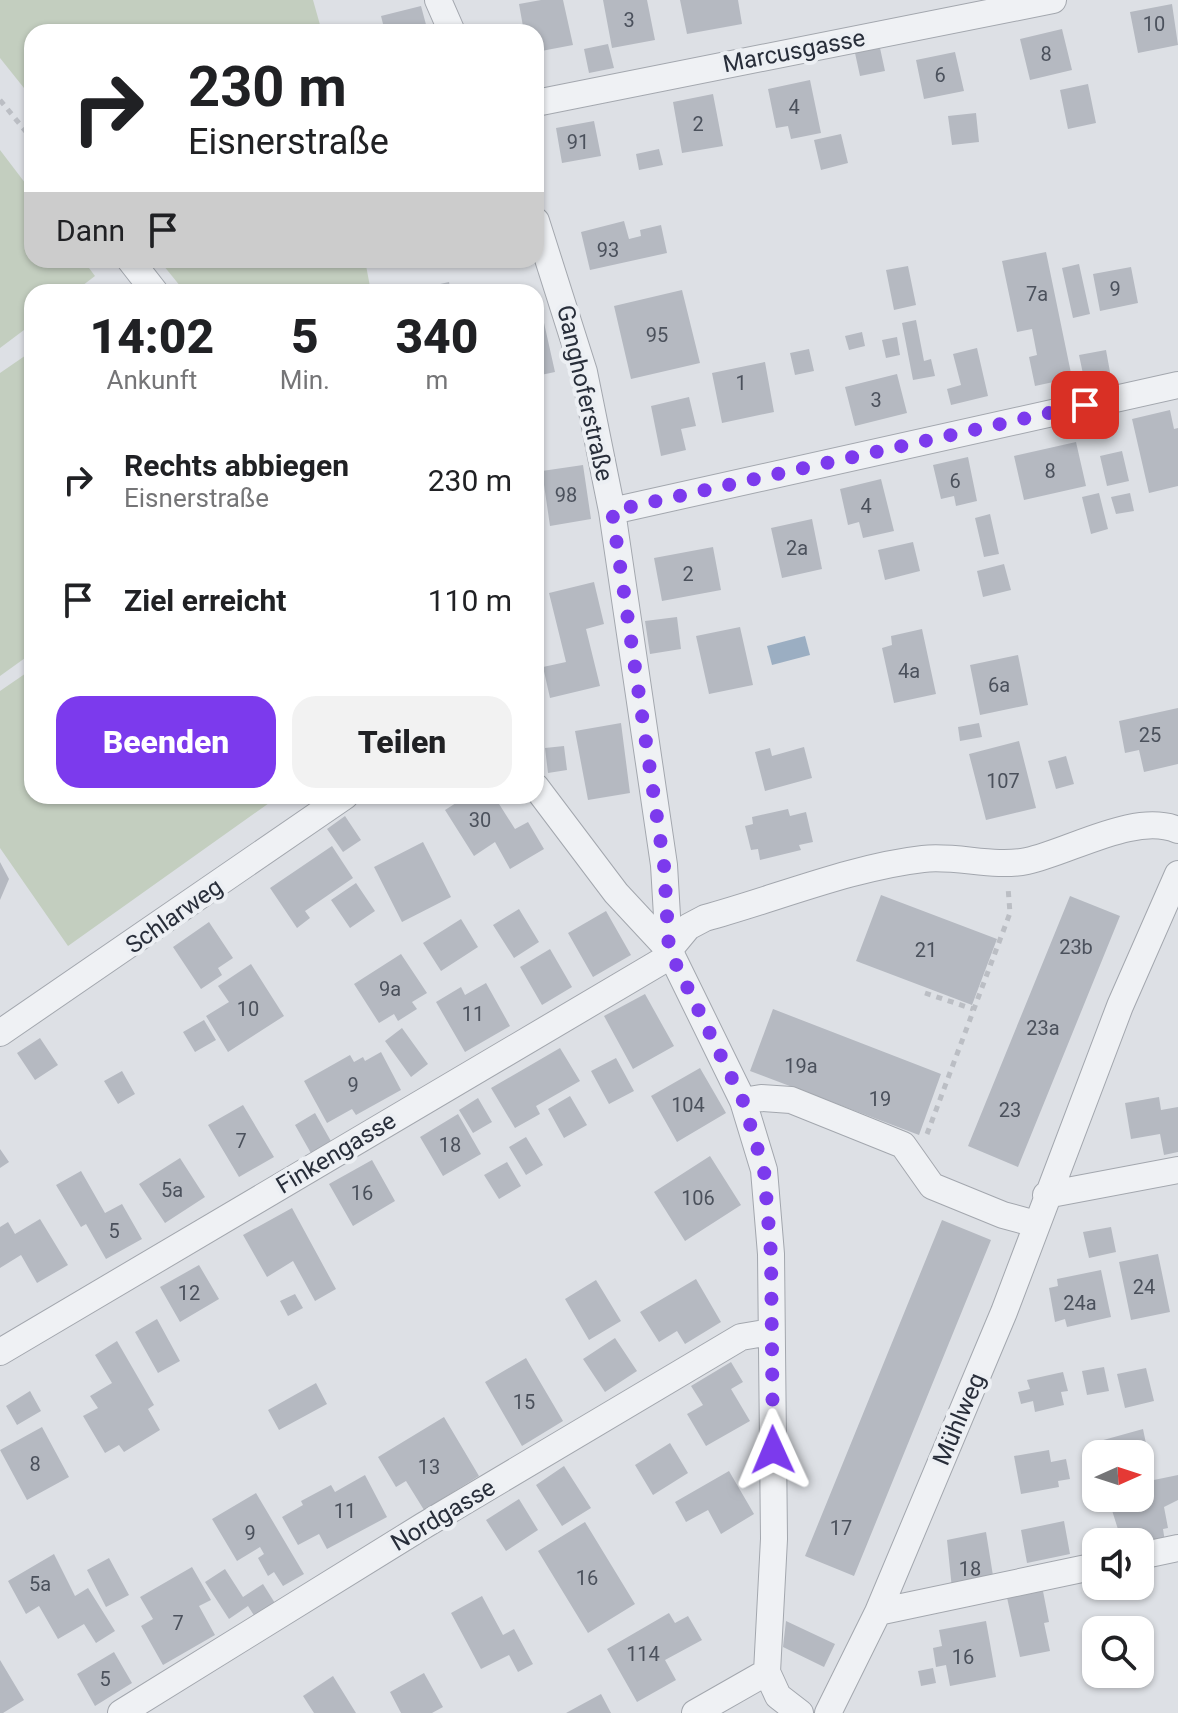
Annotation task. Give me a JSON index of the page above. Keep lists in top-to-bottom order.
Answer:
{
  "streets": {
    "street": [
      "Marcusgasse",
      "Ganghoferstraße",
      "Schlarweg",
      "Finkengasse",
      "Mühlweg",
      "Nordgasse"
    ]
  },
  "crossings": [
    ["Ganghoferstraße", "Finkengasse"],
    ["Ganghoferstraße", "Nordgasse"]
  ],
  "house_numbers": [
    "3",
    "10",
    "8",
    "6",
    "4",
    "2",
    "91",
    "93",
    "9",
    "7a",
    "95",
    "1",
    "3",
    "8",
    "6",
    "98",
    "4",
    "2a",
    "2",
    "4a",
    "6a",
    "25",
    "107",
    "30",
    "23b",
    "21",
    "9a",
    "10",
    "11",
    "23a",
    "19a",
    "9",
    "19",
    "104",
    "23",
    "7",
    "18",
    "5a",
    "16",
    "106",
    "5",
    "24",
    "12",
    "24a",
    "15",
    "8",
    "13",
    "11",
    "17",
    "9",
    "18",
    "16",
    "5a",
    "7",
    "114",
    "16",
    "5"
  ],
  "north": "right",
  "page": {
    "turn": ["230 m", "Eisnerstraße"],
    "then": "Dann",
    "eta": [
      "14:02",
      "Ankunft",
      "5",
      "Min.",
      "340",
      "m"
    ],
    "list": [
      {
        "name": "Rechts abbiegen",
        "note": "Eisnerstraße",
        "value": "230 m"
      },
      {
        "name": "Ziel erreicht",
        "value": "110 m"
      }
    ],
    "buttons": ["Beenden", "Teilen"]
  }
}
